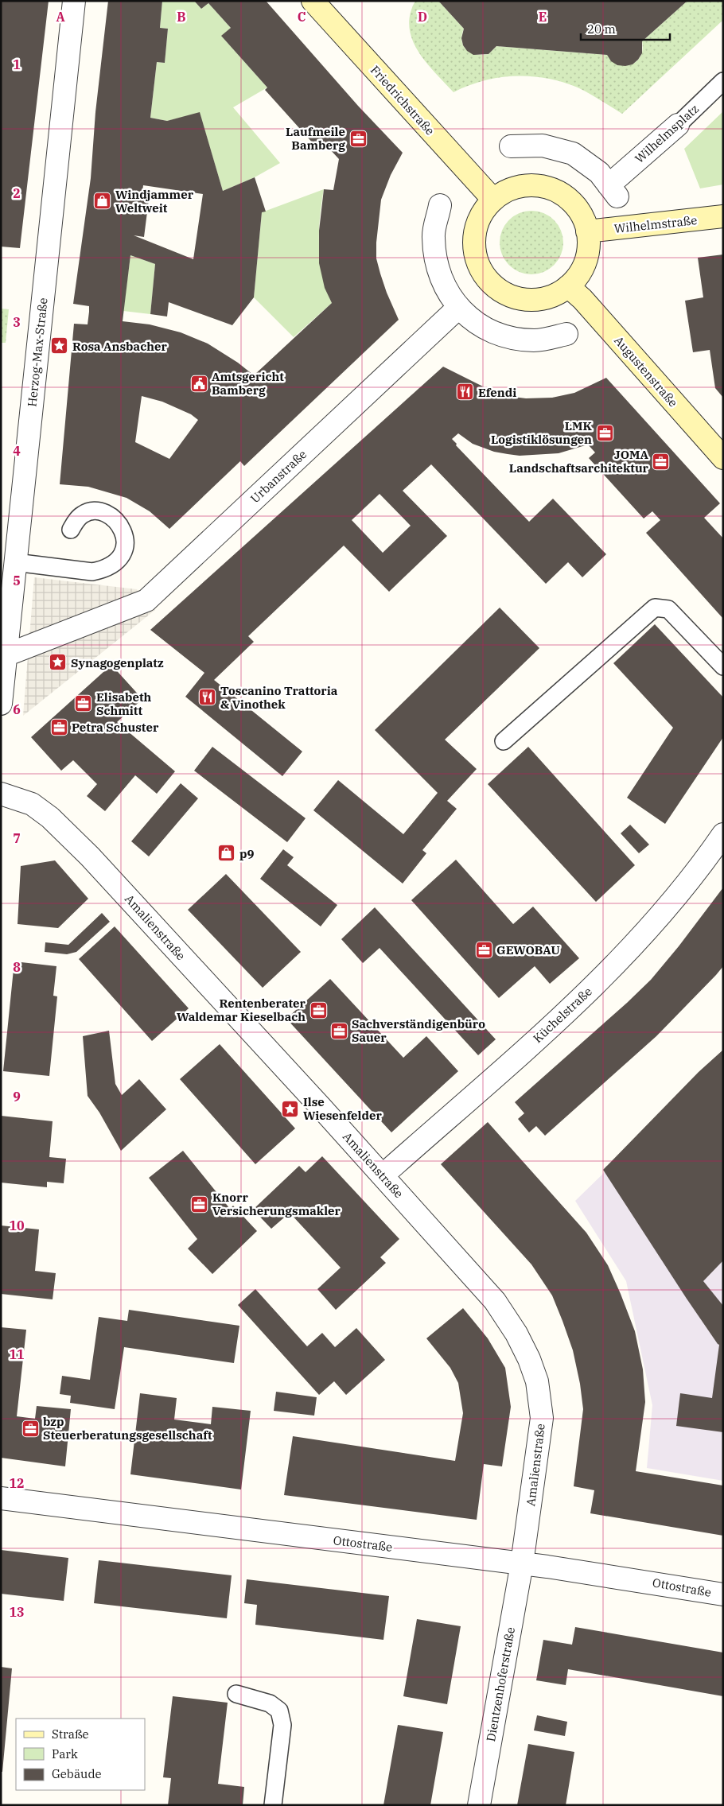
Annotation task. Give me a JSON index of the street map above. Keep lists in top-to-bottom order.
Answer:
{
  "streets": {
    "street": [
      "Friedrichstraße",
      "Wilhelmsplatz",
      "Wilhelmstraße",
      "Herzog-Max-Straße",
      "Augustenstraße",
      "Urbanstraße",
      "Amalienstraße",
      "Küchelstraße",
      "Ottostraße",
      "Dientzenhoferstraße"
    ]
  },
  "crossings": [
    ["Friedrichstraße", "Wilhelmstraße"],
    ["Friedrichstraße", "Augustenstraße"],
    ["Wilhelmstraße", "Augustenstraße"],
    ["Herzog-Max-Straße", "Urbanstraße"],
    ["Amalienstraße", "Küchelstraße"],
    ["Amalienstraße", "Ottostraße"],
    ["Amalienstraße", "Dientzenhoferstraße"],
    ["Ottostraße", "Dientzenhoferstraße"]
  ],
  "places": {
    "office": [
      "Laufmeile Bamberg",
      "LMK Logistiklösungen",
      "JOMA Landschaftsarchitektur",
      "Elisabeth Schmitt",
      "Petra Schuster",
      "GEWOBAU",
      "Rentenberater Waldemar Kieselbach",
      "Sachverständigenbüro Sauer",
      "Knorr Versicherungsmakler",
      "bzp Steuerberatungsgesellschaft"
    ],
    "shop": ["Windjammer Weltweit", "p9"],
    "place": ["Rosa Ansbacher", "Synagogenplatz", "Ilse Wiesenfelder"],
    "public building": ["Amtsgericht Bamberg"],
    "restaurant": ["Efendi", "Toscanino Trattoria & Vinothek"]
  },
  "legend": ["Straße", "Park", "Gebäude"],
  "scale_bar": "20 m",
  "grid": {
    "columns": [
      "A",
      "B",
      "C",
      "D",
      "E"
    ],
    "rows": [
      "1",
      "2",
      "3",
      "4",
      "5",
      "6",
      "7",
      "8",
      "9",
      "10",
      "11",
      "12",
      "13"
    ]
  }
}
